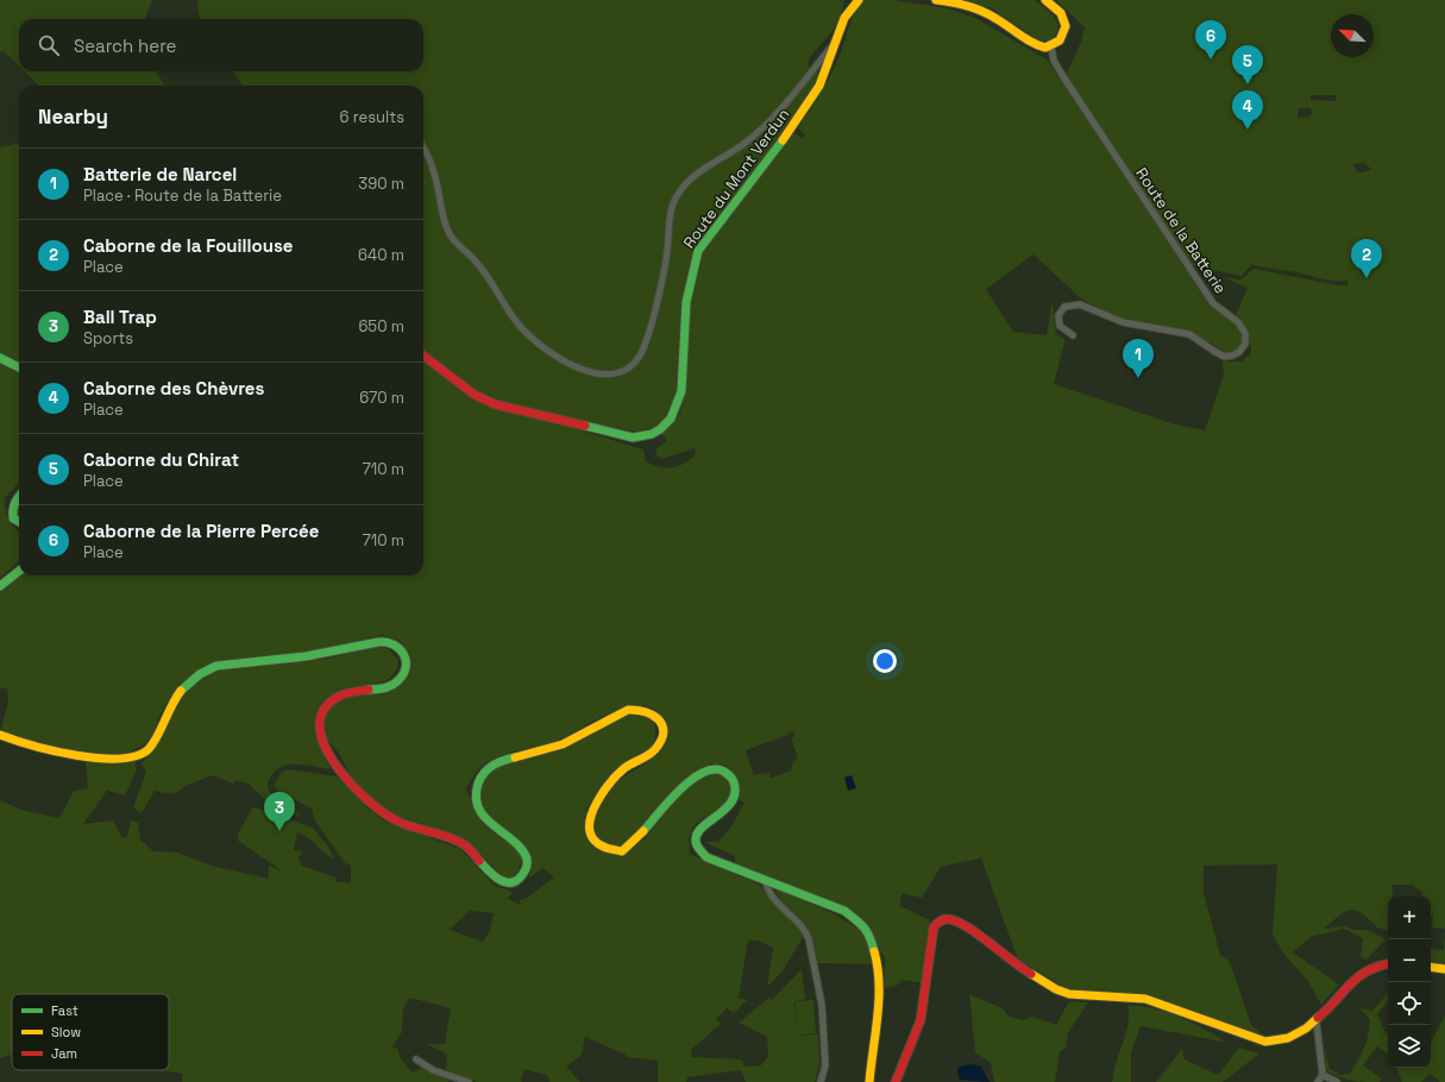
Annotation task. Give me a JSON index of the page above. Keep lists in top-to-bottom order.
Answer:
{
  "streets": {
    "street": ["Route du Mont Verdun", "Route de la Batterie"]
  },
  "legend": ["Fast", "Slow", "Jam"],
  "north": "top left",
  "page": {
    "search": "Search here",
    "pins": [
      "6",
      "5",
      "4",
      "2",
      "1",
      "3"
    ],
    "heading": ["Nearby", "6 results"],
    "list": [
      {
        "mark": "1",
        "name": "Batterie de Narcel",
        "note": "Place · Route de la Batterie",
        "value": "390 m"
      },
      {
        "mark": "2",
        "name": "Caborne de la Fouillouse",
        "note": "Place",
        "value": "640 m"
      },
      {
        "mark": "3",
        "name": "Ball Trap",
        "note": "Sports",
        "value": "650 m"
      },
      {
        "mark": "4",
        "name": "Caborne des Chèvres",
        "note": "Place",
        "value": "670 m"
      },
      {
        "mark": "5",
        "name": "Caborne du Chirat",
        "note": "Place",
        "value": "710 m"
      },
      {
        "mark": "6",
        "name": "Caborne de la Pierre Percée",
        "note": "Place",
        "value": "710 m"
      }
    ],
    "map_buttons": ["+", "−"]
  }
}
